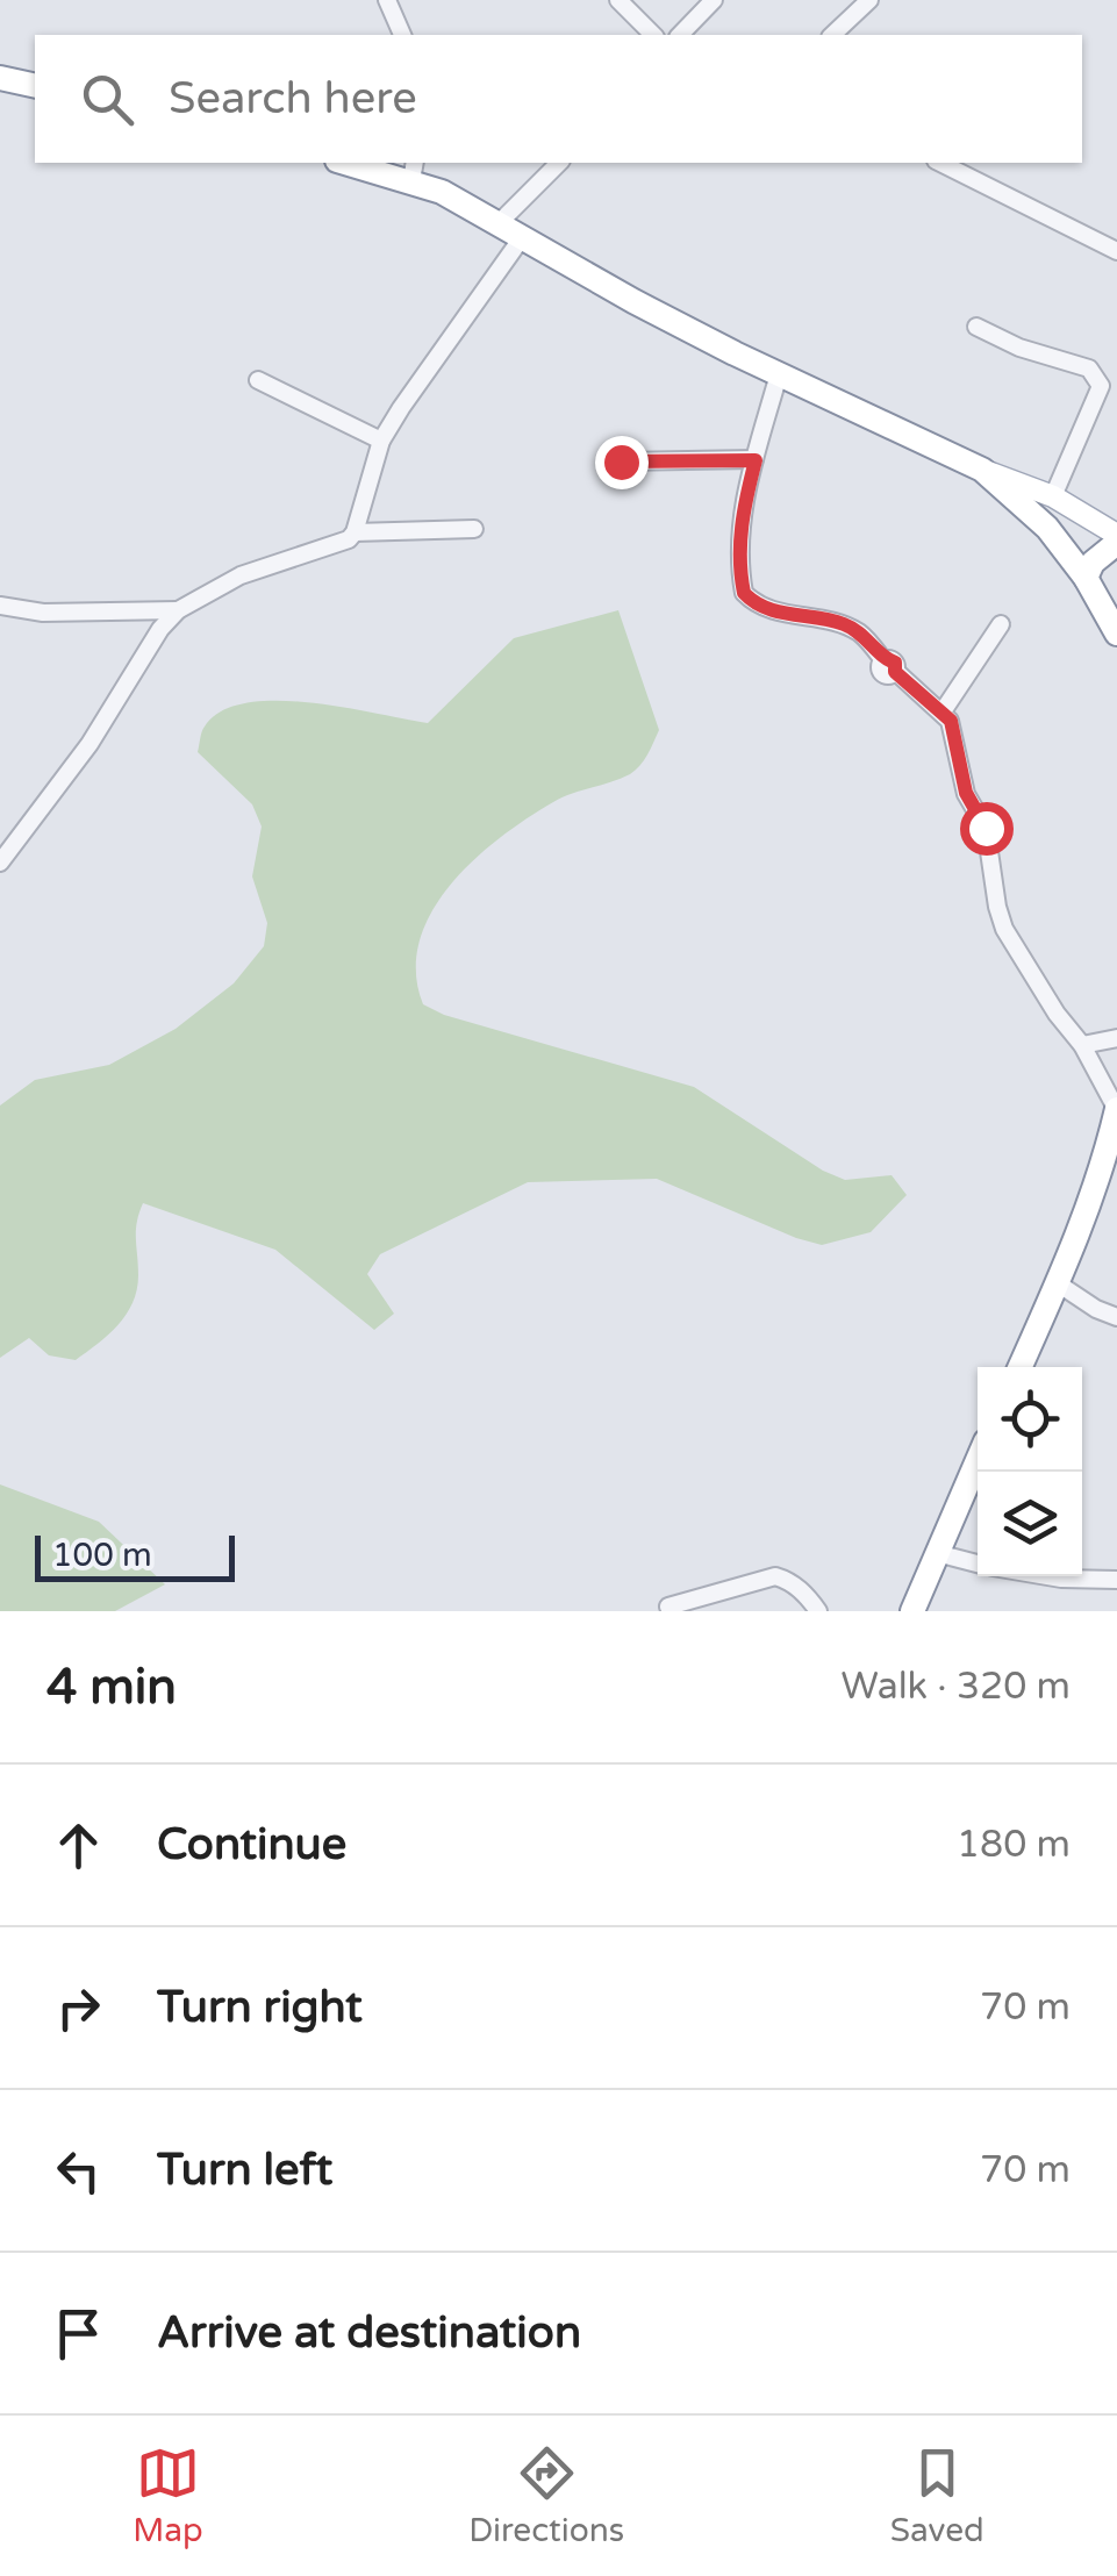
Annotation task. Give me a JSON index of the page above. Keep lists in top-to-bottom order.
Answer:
{
  "scale_bar": "100 m",
  "page": {
    "search": "Search here",
    "scale": "100 m",
    "heading": ["4 min", "Walk · 320 m"],
    "list": [
      ["Continue", "180 m"],
      ["Turn right", "70 m"],
      ["Turn left", "70 m"],
      "Arrive at destination"
    ],
    "nav": ["Map", "Directions", "Saved"]
  }
}
